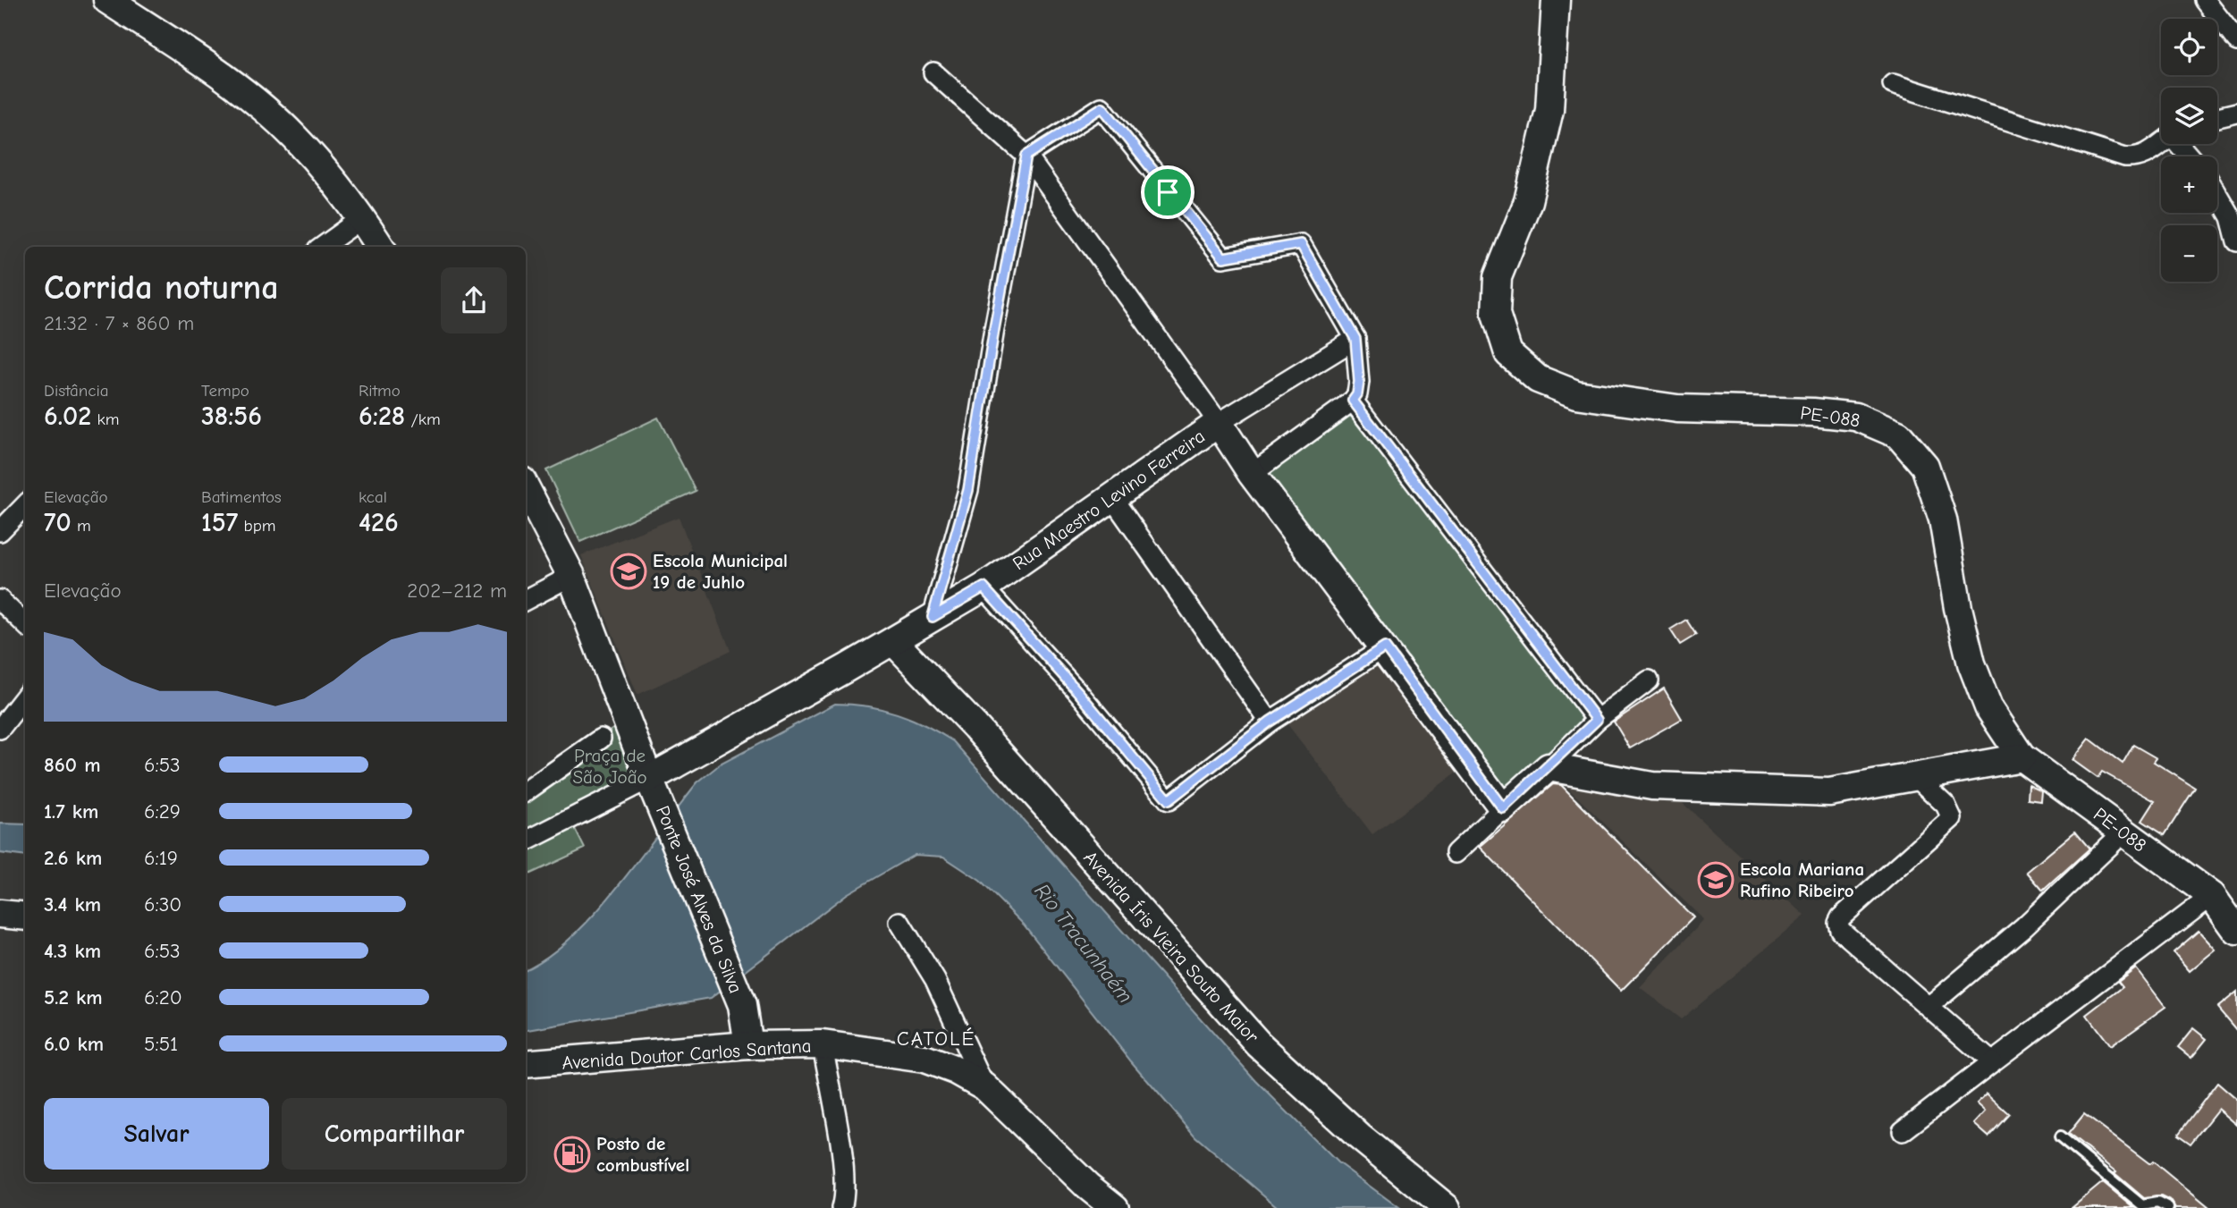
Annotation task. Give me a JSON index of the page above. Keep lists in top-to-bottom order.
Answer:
{
  "streets": {
    "street": [
      "PE-088",
      "Rua Maestro Levino Ferreira",
      "Ponte José Alves da Silva",
      "Avenida Íris Vieira Souto Maior",
      "Avenida Doutor Carlos Santana"
    ]
  },
  "crossings": [
    ["Rua Maestro Levino Ferreira", "Ponte José Alves da Silva"],
    ["Rua Maestro Levino Ferreira", "Avenida Íris Vieira Souto Maior"],
    ["Ponte José Alves da Silva", "Avenida Doutor Carlos Santana"]
  ],
  "districts": ["CATOLÉ"],
  "water": ["Rio Tracunhaém"],
  "parks": ["Praça de São João"],
  "places": {
    "school or university": ["Escola Municipal 19 de Juhlo", "Escola Mariana Rufino Ribeiro"],
    "fuel station": ["Posto de combustível"]
  },
  "page": {
    "map_buttons": ["+", "−"],
    "heading": ["Corrida noturna", "21:32 · 7 × 860 m"],
    "stats": [
      ["Distância", "6.02 km"],
      ["Tempo", "38:56"],
      ["Ritmo", "6:28 /km"],
      ["Elevação", "70 m"],
      ["Batimentos", "157 bpm"],
      ["kcal", "426"]
    ],
    "chart": ["Elevação", "202–212 m"],
    "list": [
      {
        "name": "860 m",
        "note": "6:53"
      },
      {
        "name": "1.7 km",
        "note": "6:29"
      },
      {
        "name": "2.6 km",
        "note": "6:19"
      },
      {
        "name": "3.4 km",
        "note": "6:30"
      },
      {
        "name": "4.3 km",
        "note": "6:53"
      },
      {
        "name": "5.2 km",
        "note": "6:20"
      },
      {
        "name": "6.0 km",
        "note": "5:51"
      }
    ],
    "buttons": ["Salvar", "Compartilhar"]
  }
}
